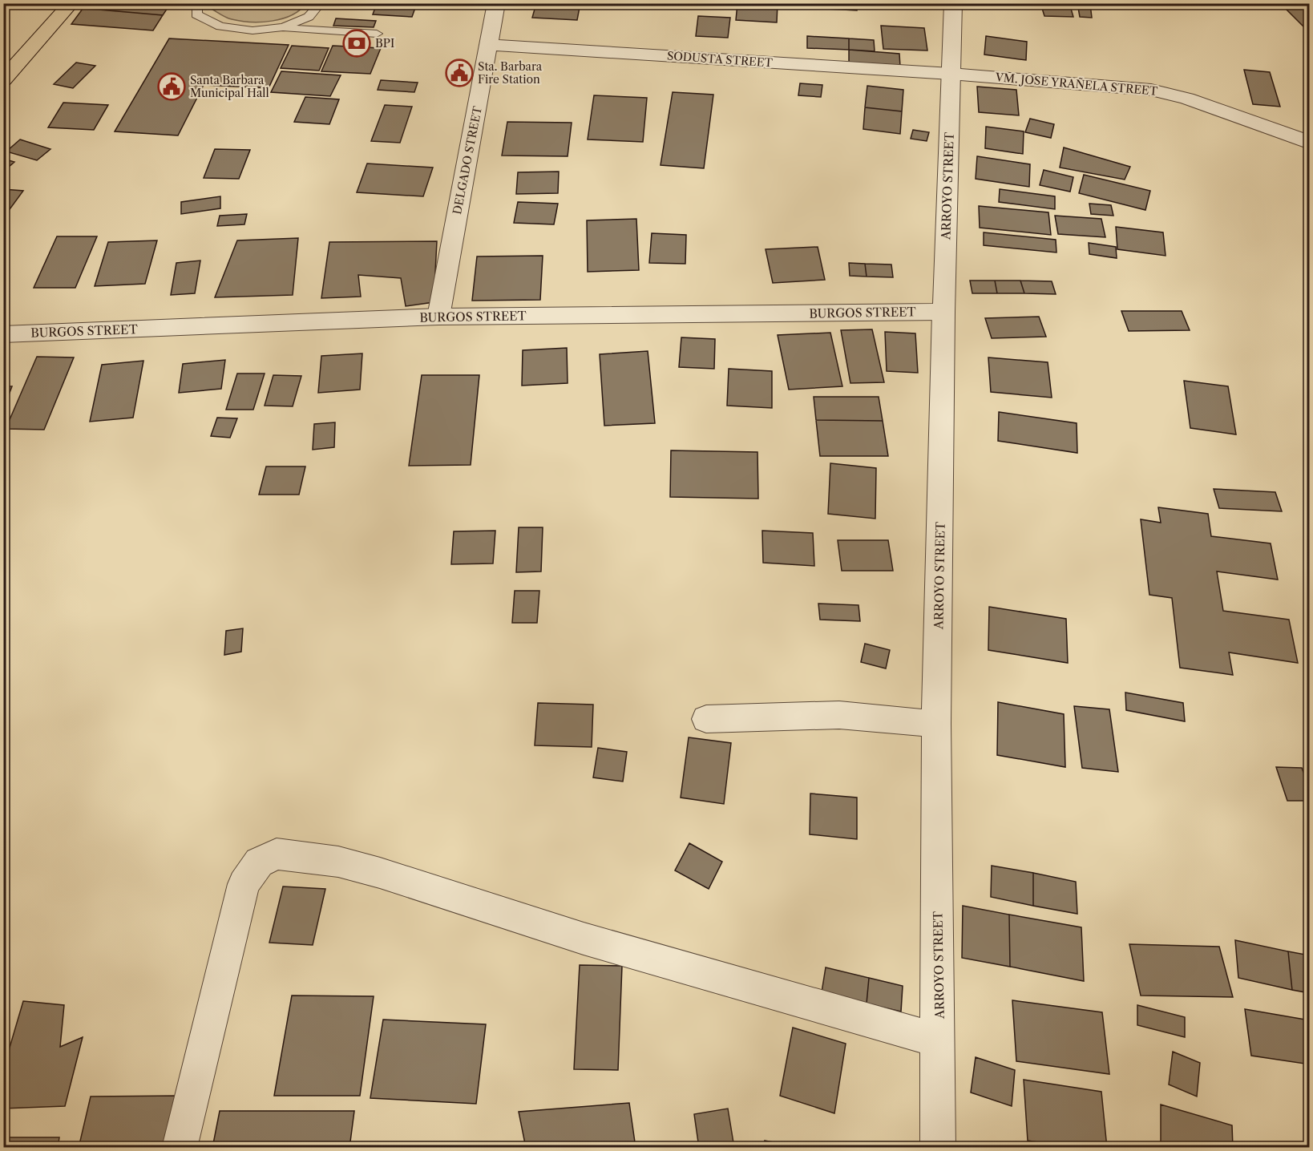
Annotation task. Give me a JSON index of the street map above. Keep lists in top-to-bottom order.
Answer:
{
  "streets": {
    "street": [
      "SODUSTA STREET",
      "VM. JOSE YRAÑELA STREET",
      "DELGADO STREET",
      "ARROYO STREET",
      "BURGOS STREET"
    ]
  },
  "crossings": [
    ["SODUSTA STREET", "VM. JOSE YRAÑELA STREET"],
    ["SODUSTA STREET", "DELGADO STREET"],
    ["SODUSTA STREET", "ARROYO STREET"],
    ["VM. JOSE YRAÑELA STREET", "ARROYO STREET"],
    ["DELGADO STREET", "BURGOS STREET"],
    ["ARROYO STREET", "BURGOS STREET"]
  ],
  "places": {
    "bank": ["BPI"],
    "public building": ["Sta. Barbara Fire Station", "Santa Barbara Municipal Hall"]
  }
}
